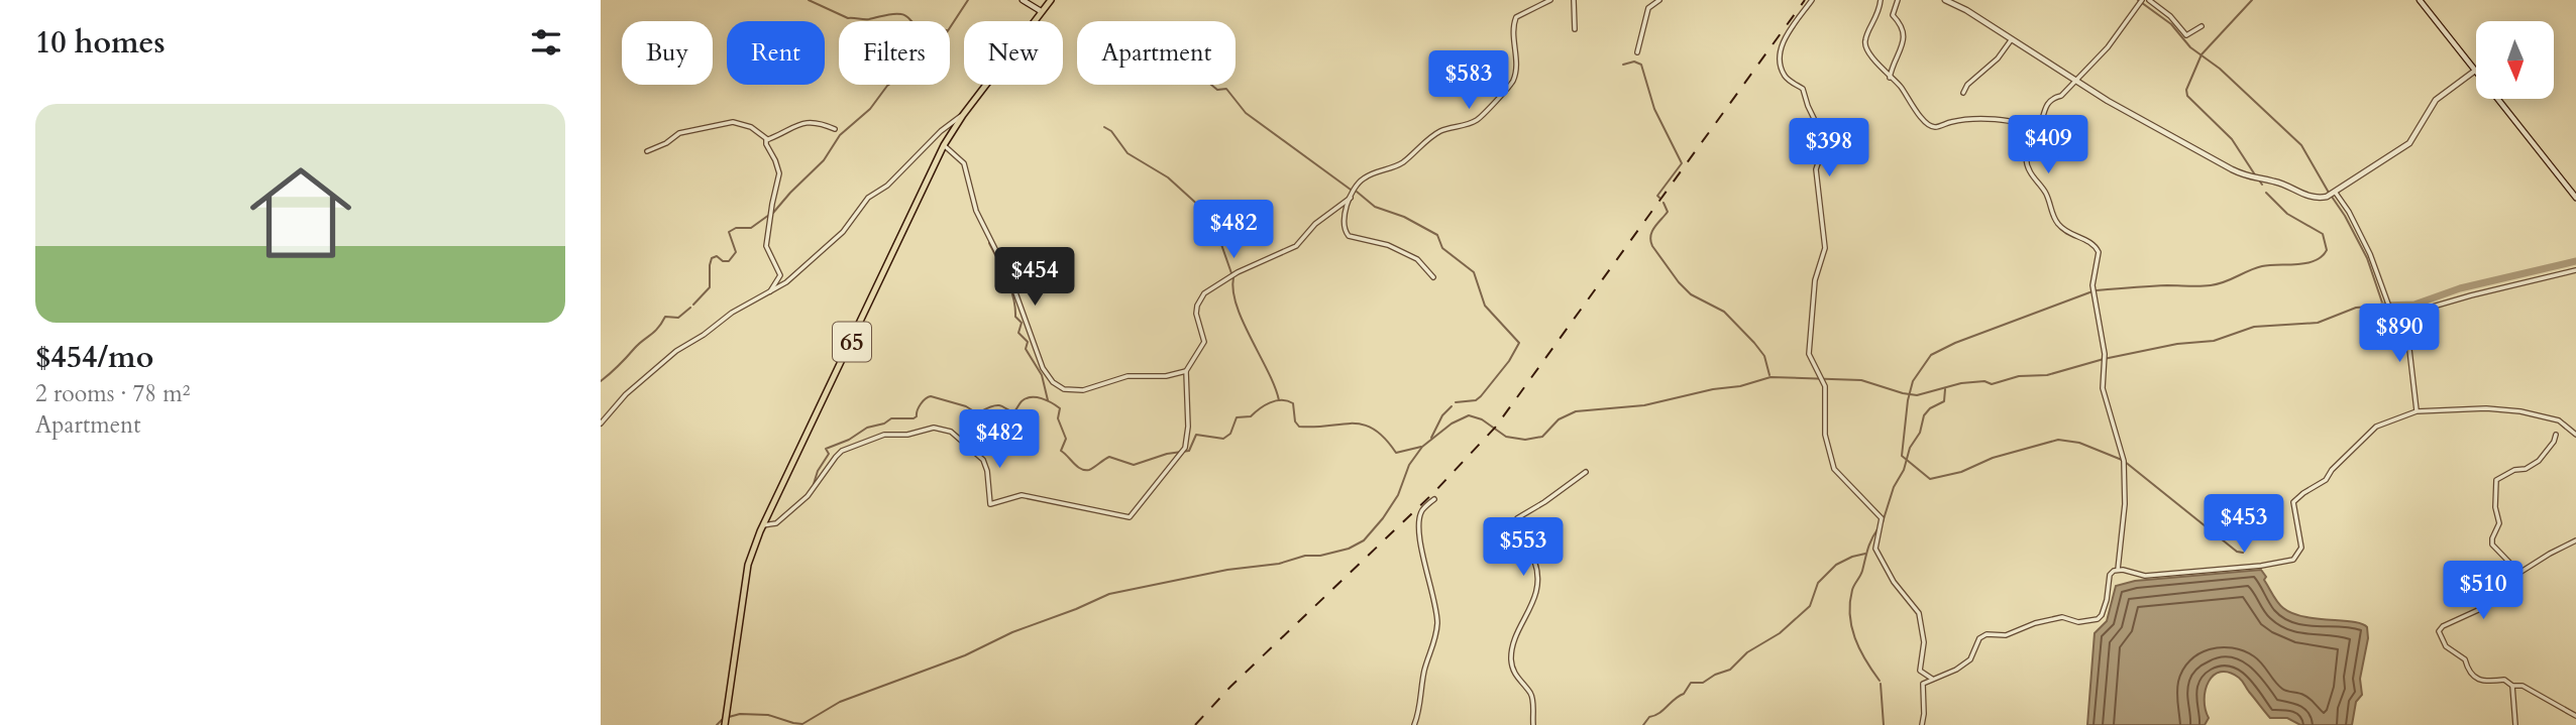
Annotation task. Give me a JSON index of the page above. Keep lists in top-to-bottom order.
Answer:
{
  "streets": {
    "main road": ["65"]
  },
  "north": "bottom",
  "page": {
    "heading": "10 homes",
    "chip": [
      "Buy",
      "Rent",
      "Filters",
      "New",
      "Apartment"
    ],
    "price": [
      "$583",
      "$409",
      "$398",
      "$482",
      "$454",
      "$890",
      "$482",
      "$453",
      "$553",
      "$510"
    ],
    "list": [
      {
        "name": "$454/mo",
        "note": "2 rooms · 78 m² · Apartment"
      }
    ]
  }
}
